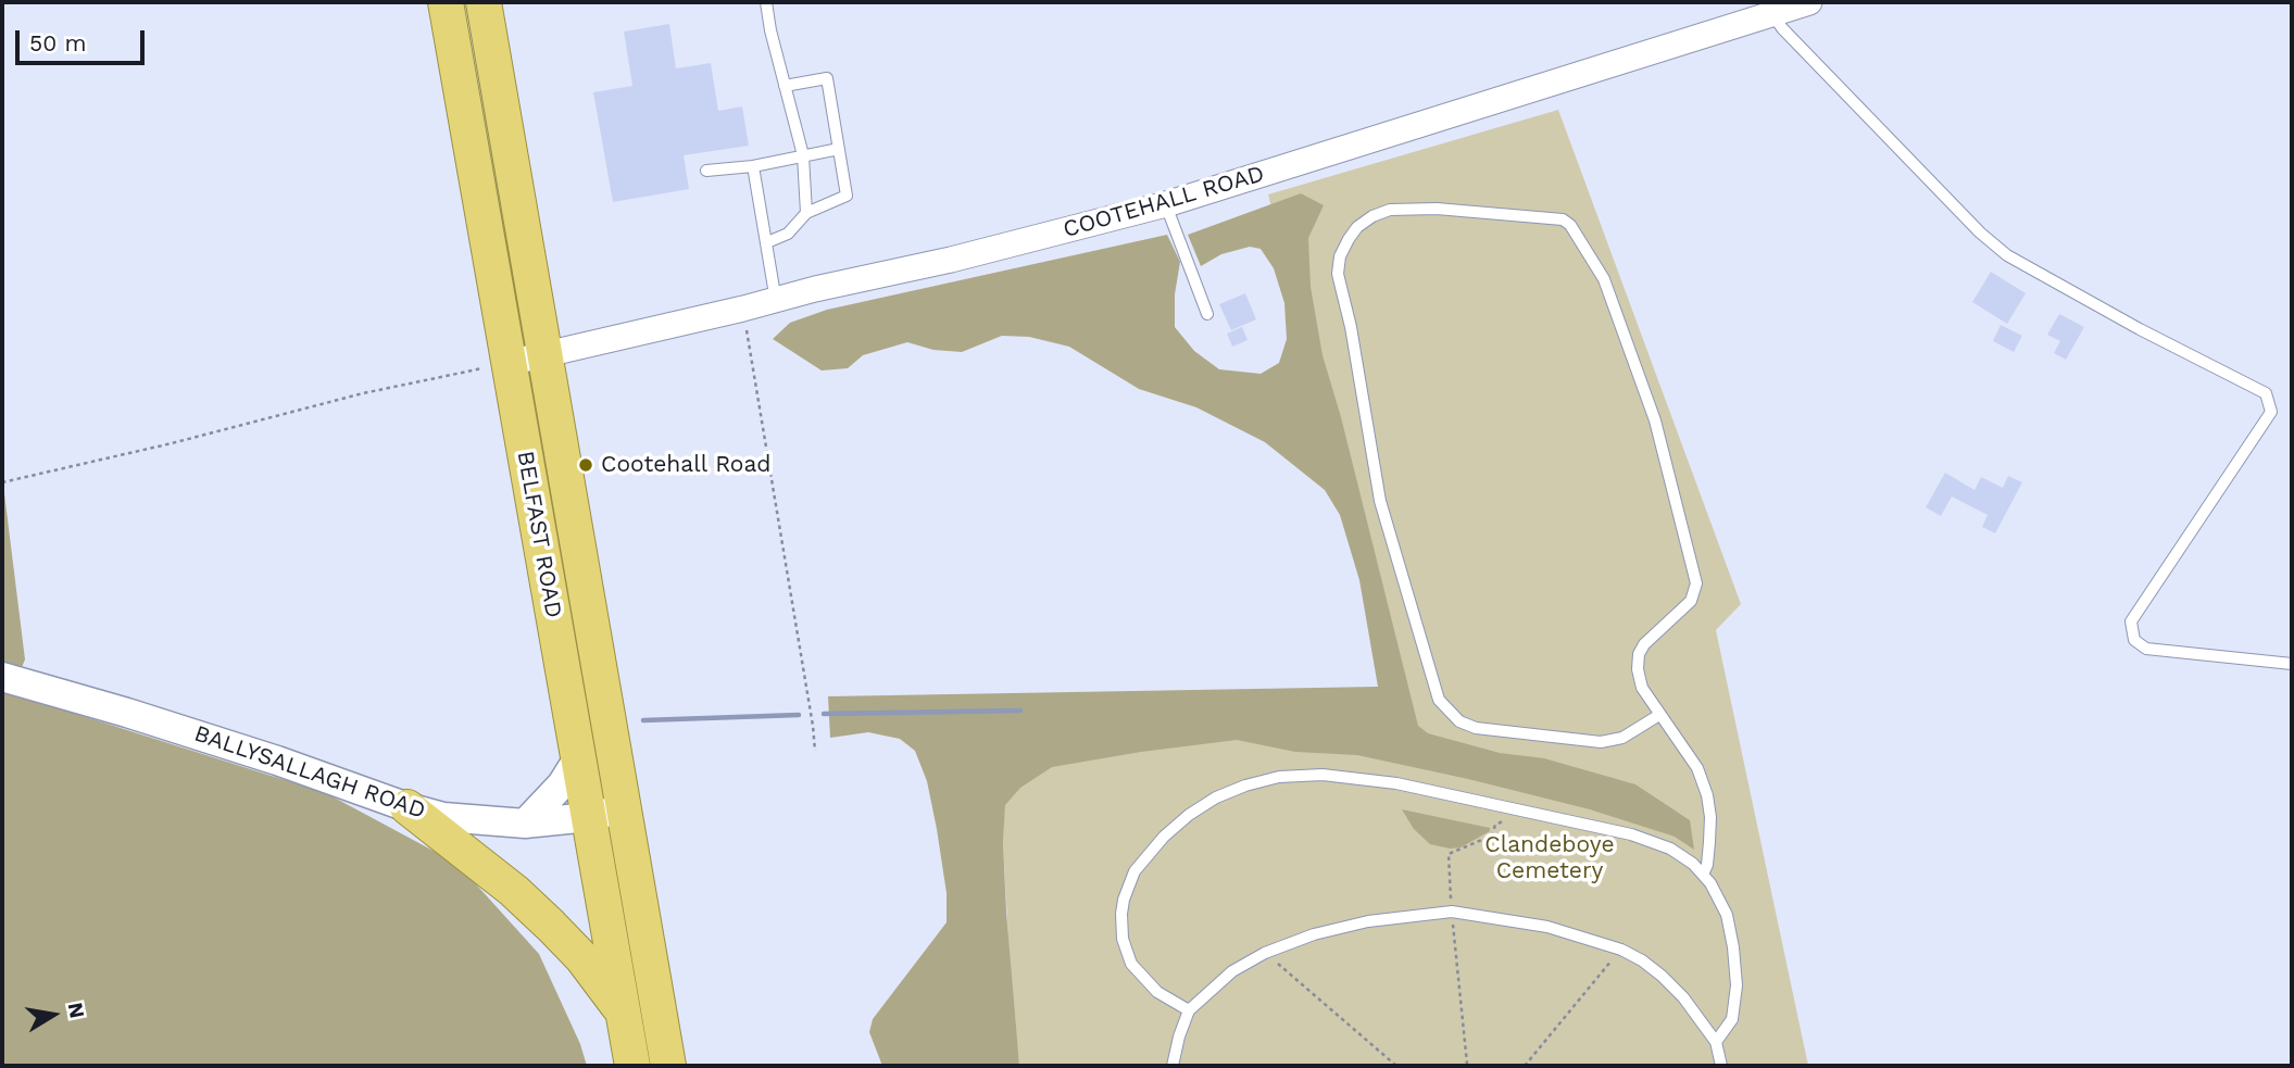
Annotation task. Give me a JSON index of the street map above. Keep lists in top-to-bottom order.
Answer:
{
  "streets": {
    "highway": ["BELFAST ROAD"],
    "main road": ["BALLYSALLAGH ROAD"],
    "street": ["COOTEHALL ROAD"]
  },
  "crossings": [
    ["COOTEHALL ROAD", "BELFAST ROAD"],
    ["BELFAST ROAD", "BALLYSALLAGH ROAD"]
  ],
  "parks": ["Clandeboye Cemetery"],
  "places": ["Cootehall Road"],
  "scale_bar": "50 m",
  "north": "right"
}
